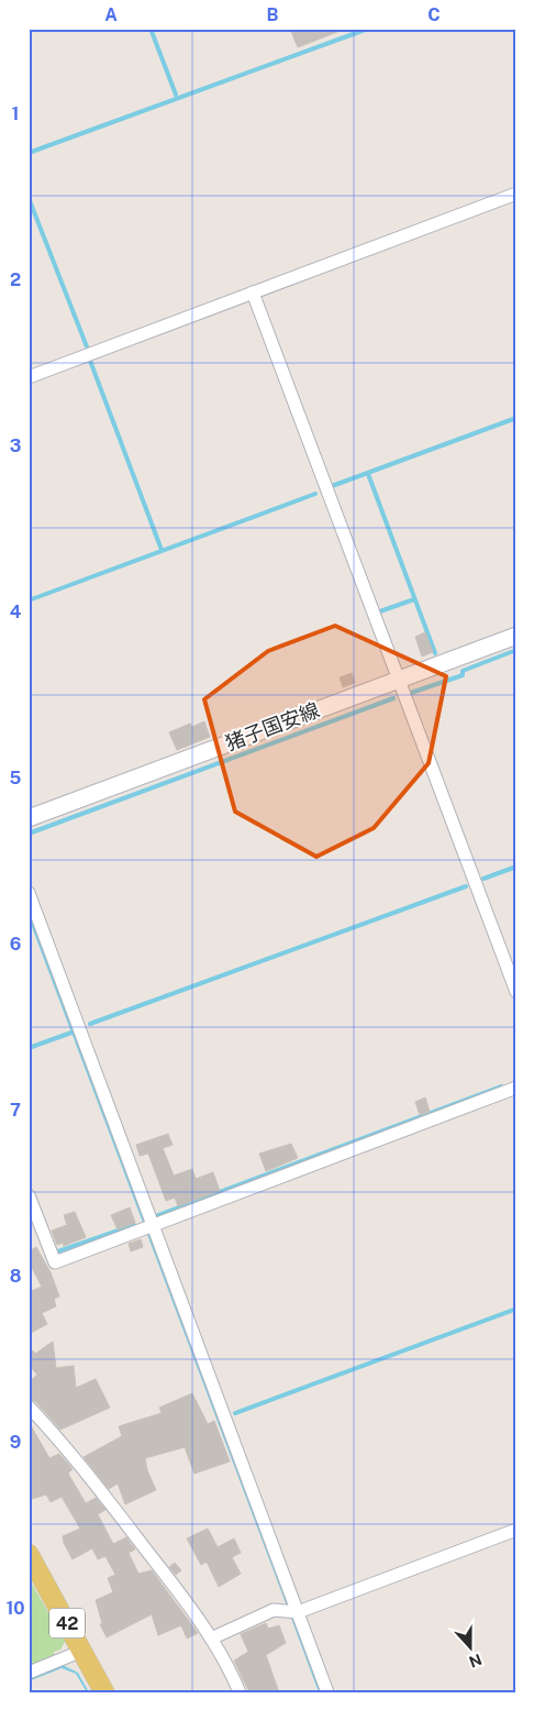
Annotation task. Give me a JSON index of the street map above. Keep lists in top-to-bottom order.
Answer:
{
  "streets": {
    "main road": ["猪子国安線", "42"]
  },
  "north": "bottom",
  "grid": {
    "columns": ["A", "B", "C"],
    "rows": [
      "1",
      "2",
      "3",
      "4",
      "5",
      "6",
      "7",
      "8",
      "9",
      "10"
    ]
  }
}
